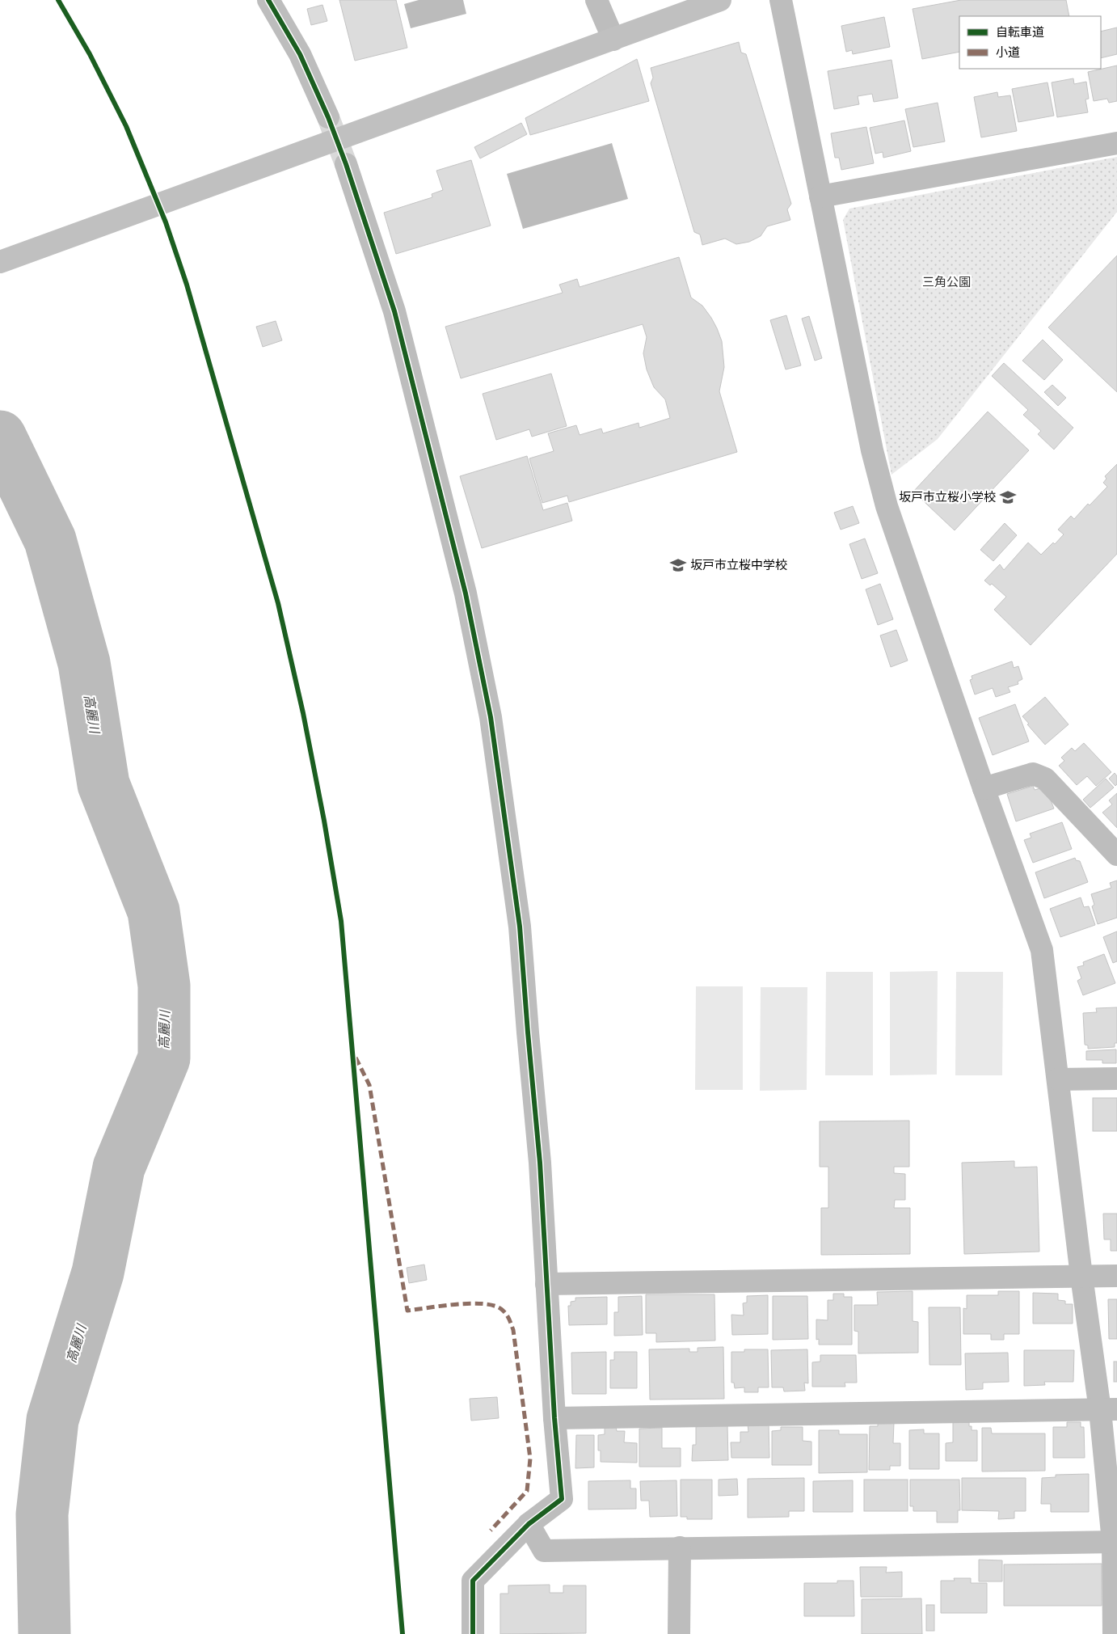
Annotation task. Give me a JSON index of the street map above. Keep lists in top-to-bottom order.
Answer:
{
  "water": ["高麗川"],
  "parks": ["三角公園"],
  "places": {
    "school or university": ["坂戸市立桜小学校", "坂戸市立桜中学校"]
  },
  "legend": ["自転車道", "小道"]
}
